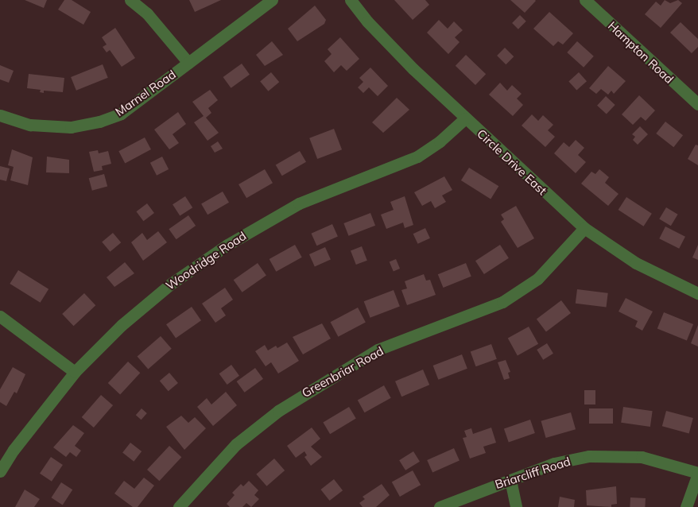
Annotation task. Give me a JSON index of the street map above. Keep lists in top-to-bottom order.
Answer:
{
  "streets": {
    "street": [
      "Hampton Road",
      "Marnel Road",
      "Circle Drive East",
      "Woodridge Road",
      "Greenbriar Road",
      "Briarcliff Road"
    ]
  },
  "crossings": [
    ["Circle Drive East", "Woodridge Road"],
    ["Circle Drive East", "Greenbriar Road"]
  ]
}
